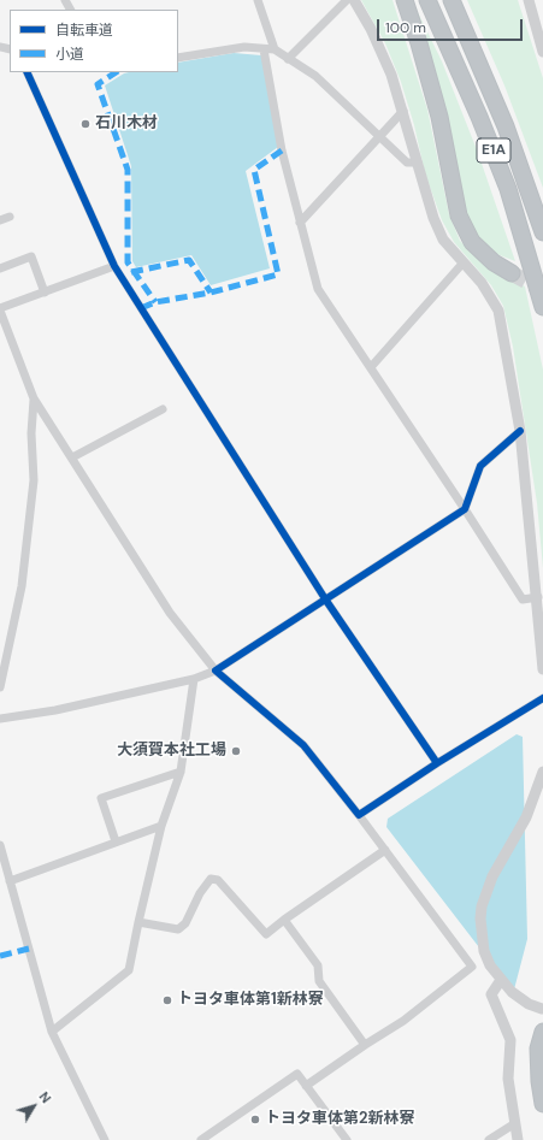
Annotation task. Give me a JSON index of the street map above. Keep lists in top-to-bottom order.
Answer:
{
  "streets": {
    "highway": ["E1A"]
  },
  "places": [
    "石川木材",
    "大須賀本社工場",
    "トヨタ車体第1新林寮",
    "トヨタ車体第2新林寮"
  ],
  "legend": ["自転車道", "小道"],
  "scale_bar": "100 m",
  "north": "top right"
}
